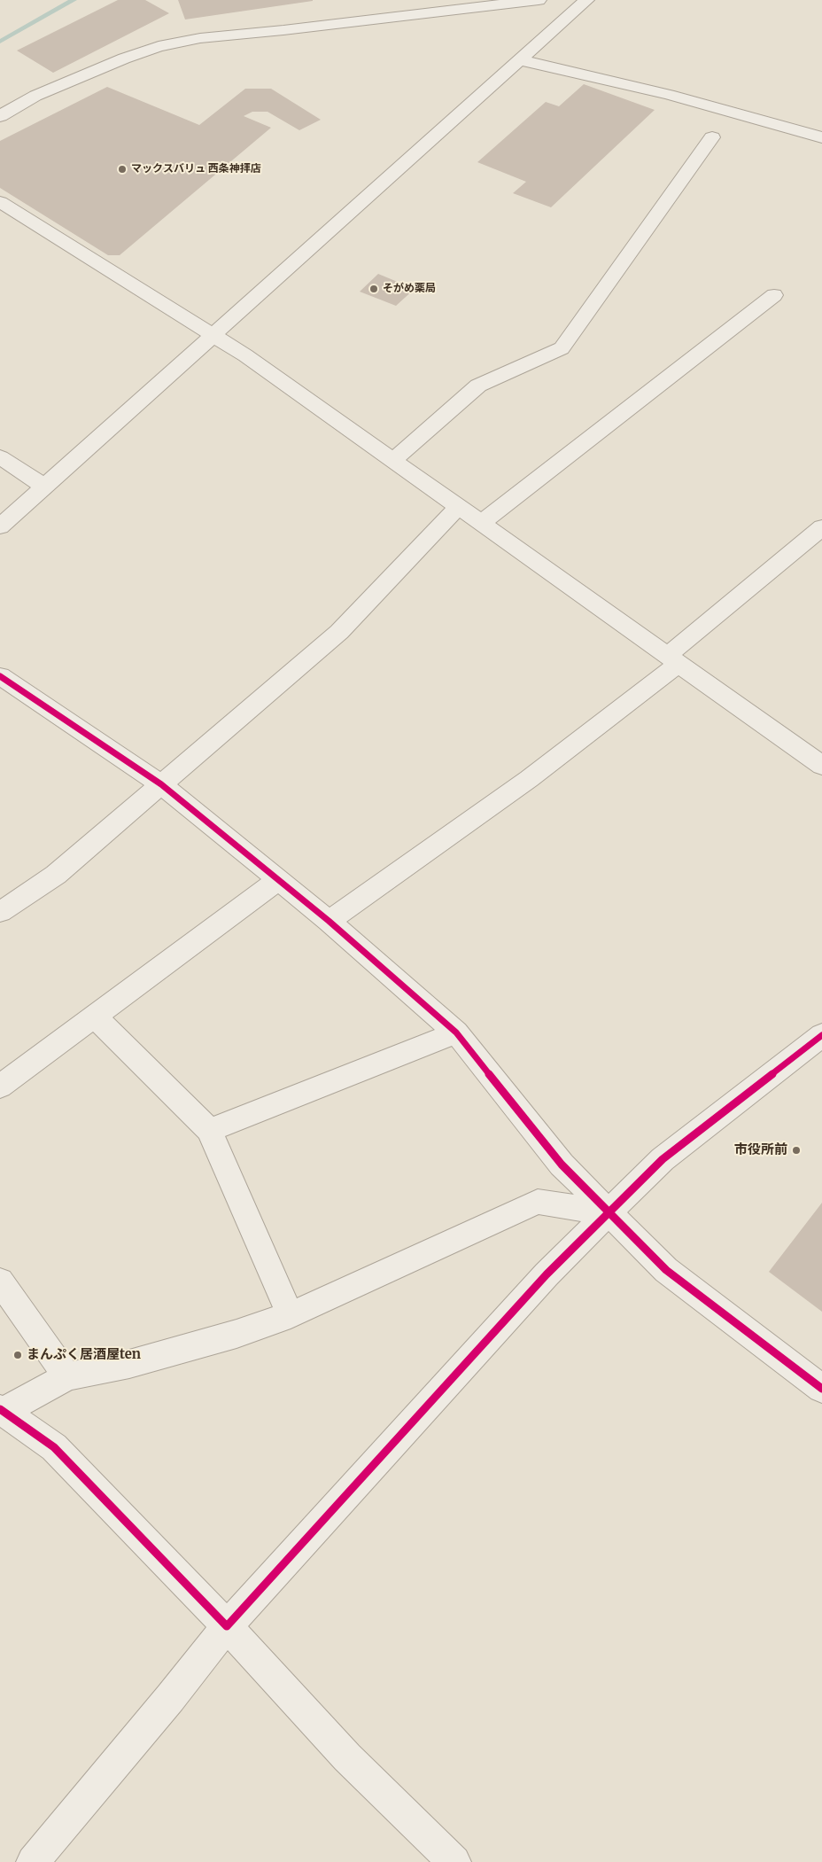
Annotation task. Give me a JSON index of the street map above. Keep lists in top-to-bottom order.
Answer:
{
  "places": [
    "マックスバリュ 西条神拝店",
    "そがめ薬局",
    "市役所前",
    "まんぷく居酒屋ten"
  ]
}
